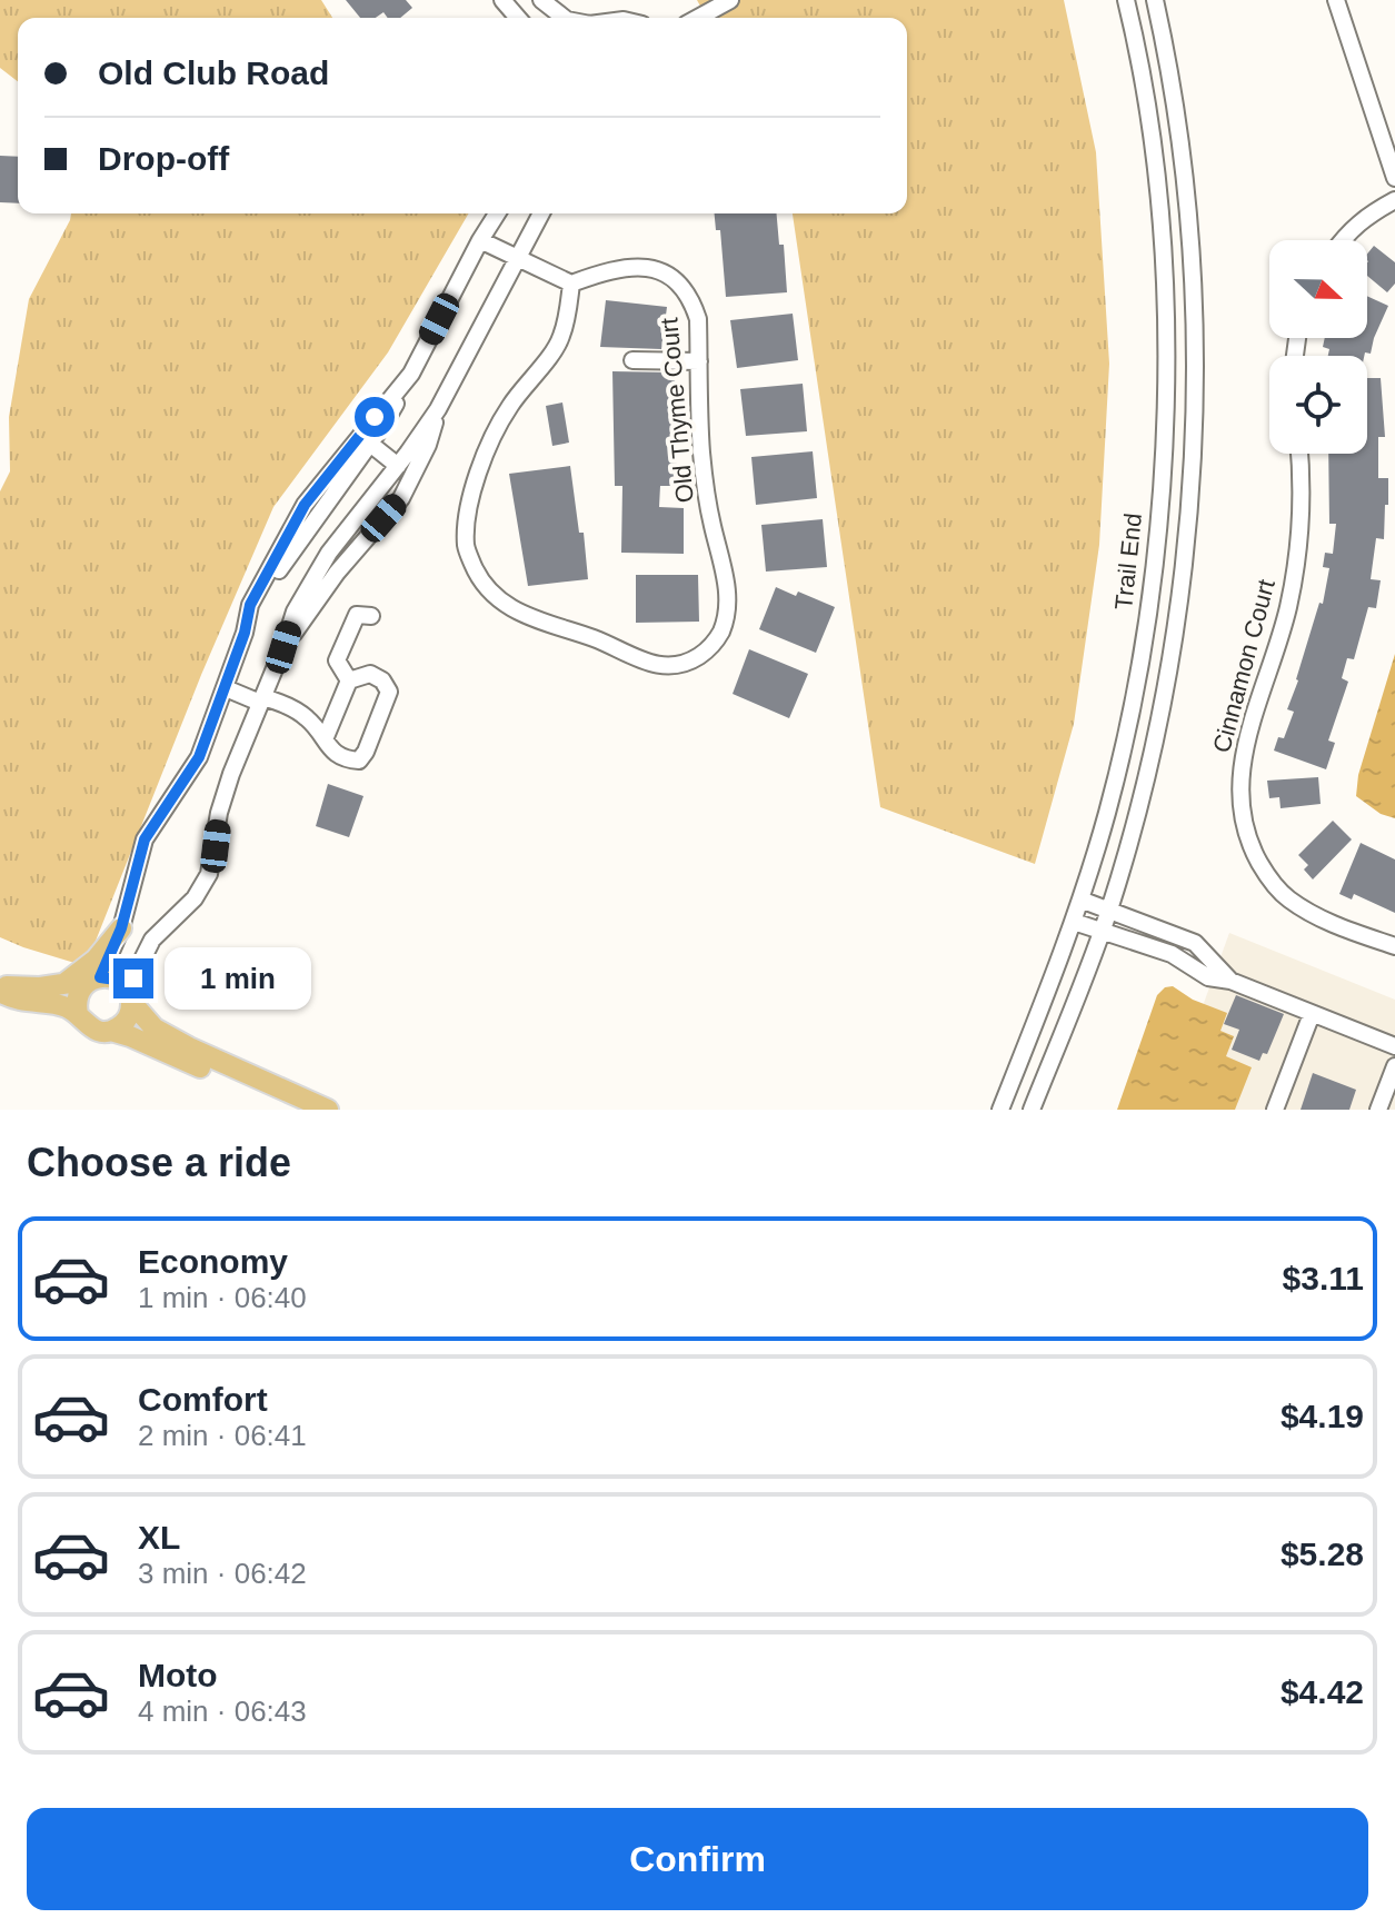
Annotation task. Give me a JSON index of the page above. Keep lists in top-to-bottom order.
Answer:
{
  "streets": {
    "street": ["Old Thyme Court", "Trail End", "Cinnamon Court"]
  },
  "north": "right",
  "page": {
    "banner": ["Old Club Road", "Drop-off"],
    "bubble": "1 min",
    "heading": "Choose a ride",
    "list": [
      {
        "name": "Economy",
        "note": "1 min · 06:40",
        "value": "$3.11"
      },
      {
        "name": "Comfort",
        "note": "2 min · 06:41",
        "value": "$4.19"
      },
      {
        "name": "XL",
        "note": "3 min · 06:42",
        "value": "$5.28"
      },
      {
        "name": "Moto",
        "note": "4 min · 06:43",
        "value": "$4.42"
      }
    ],
    "buttons": "Confirm"
  }
}
